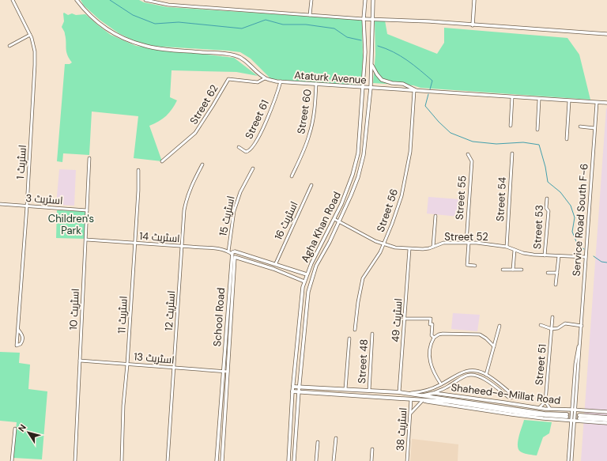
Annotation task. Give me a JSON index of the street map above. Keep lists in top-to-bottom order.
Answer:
{
  "streets": {
    "main road": ["Shaheed-e-Millat Road"],
    "street": [
      "Ataturk Avenue",
      "Street 62",
      "Street 60",
      "Street 61",
      "اسٹریٹ 1",
      "Street 55",
      "اسٹریٹ 3",
      "Street 54",
      "Street 56",
      "اسٹریٹ 15",
      "Service Road South F-6",
      "اسٹریٹ 16",
      "Agha Khan Road",
      "Street 53",
      "Street 52",
      "اسٹریٹ 14",
      "اسٹریٹ 10",
      "اسٹریٹ 12",
      "اسٹریٹ 11",
      "School Road",
      "اسٹریٹ 49",
      "اسٹریٹ 13",
      "Street 48",
      "Street 51",
      "اسٹریٹ 38"
    ]
  },
  "crossings": [
    ["Ataturk Avenue", "Street 62"],
    ["Ataturk Avenue", "Street 60"],
    ["Ataturk Avenue", "Street 61"],
    ["Ataturk Avenue", "Street 56"],
    ["Ataturk Avenue", "Service Road South F-6"],
    ["Ataturk Avenue", "Agha Khan Road"],
    ["اسٹریٹ 1", "اسٹریٹ 3"],
    ["Street 55", "Street 52"],
    ["اسٹریٹ 3", "اسٹریٹ 10"],
    ["Street 54", "Street 52"],
    ["Street 56", "Street 52"],
    ["اسٹریٹ 15", "اسٹریٹ 14"],
    ["Service Road South F-6", "Street 52"],
    ["Service Road South F-6", "Shaheed-e-Millat Road"],
    ["Agha Khan Road", "Street 52"],
    ["Agha Khan Road", "Shaheed-e-Millat Road"],
    ["Street 53", "Street 52"],
    ["Street 52", "اسٹریٹ 49"],
    ["اسٹریٹ 14", "اسٹریٹ 10"],
    ["اسٹریٹ 14", "اسٹریٹ 12"],
    ["اسٹریٹ 14", "اسٹریٹ 11"],
    ["اسٹریٹ 14", "School Road"],
    ["اسٹریٹ 10", "اسٹریٹ 13"],
    ["اسٹریٹ 12", "اسٹریٹ 13"],
    ["اسٹریٹ 11", "اسٹریٹ 13"],
    ["School Road", "اسٹریٹ 13"],
    ["اسٹریٹ 49", "Shaheed-e-Millat Road"],
    ["Street 48", "Shaheed-e-Millat Road"],
    ["Shaheed-e-Millat Road", "اسٹریٹ 38"]
  ],
  "parks": ["Children's Park"],
  "north": "top left"
}
